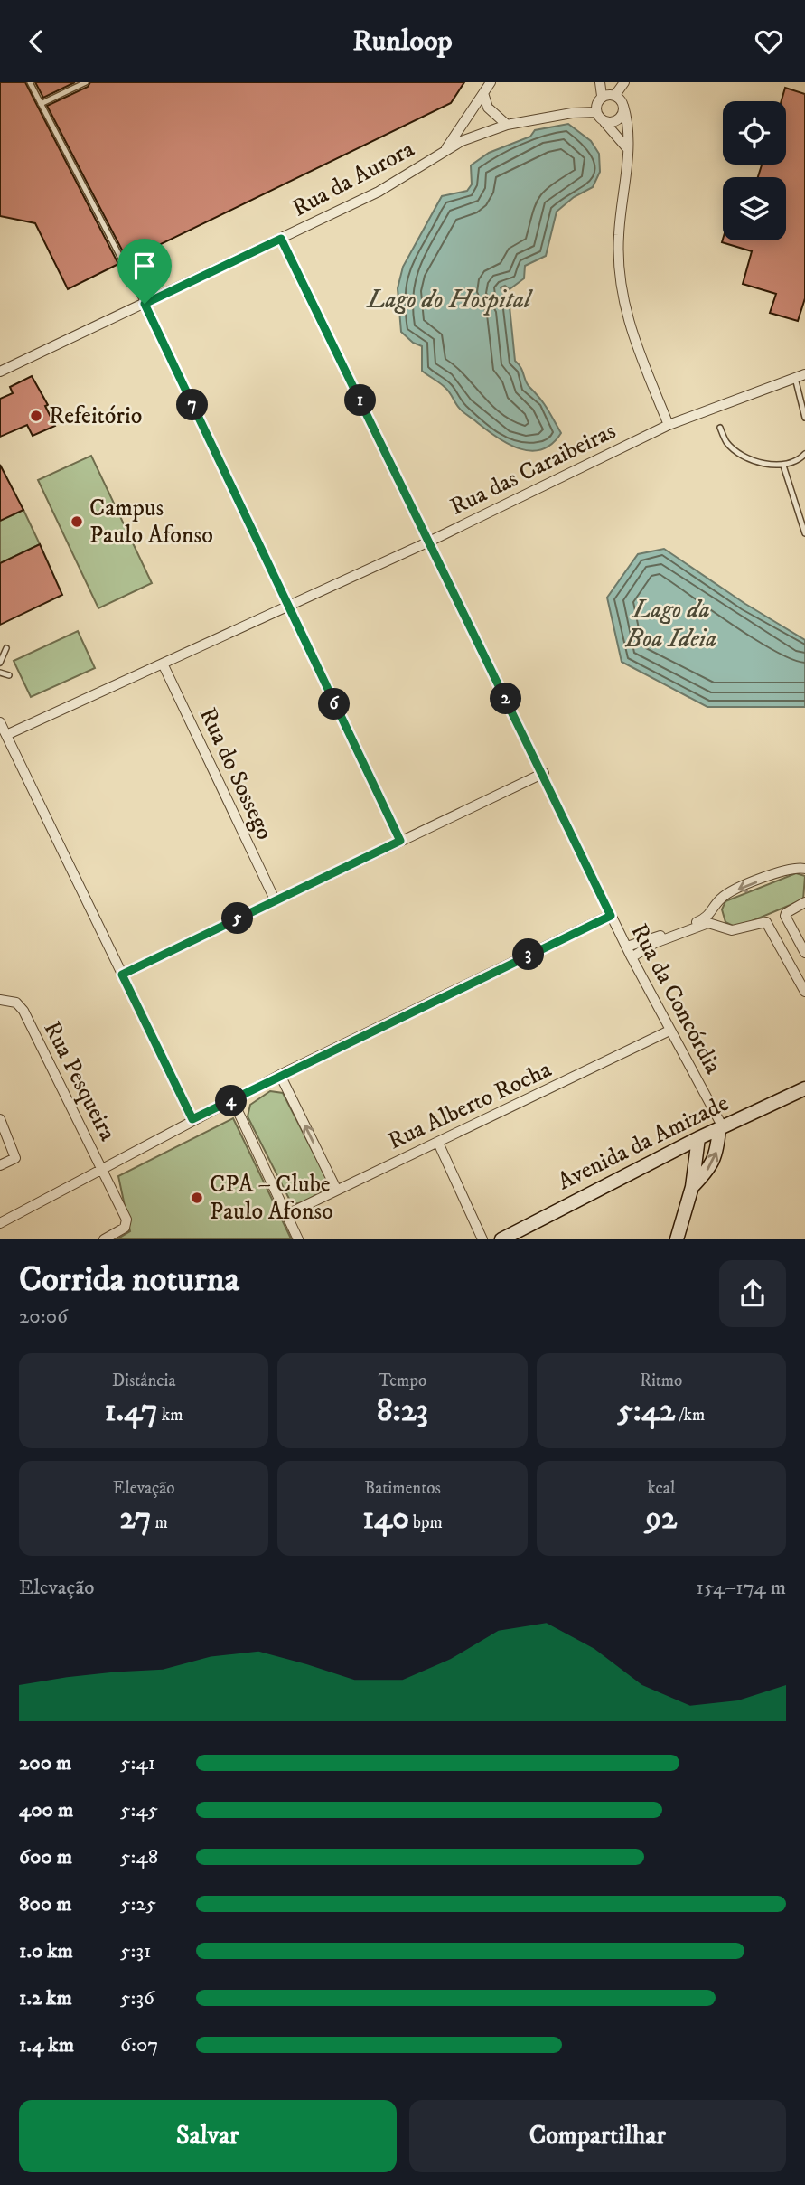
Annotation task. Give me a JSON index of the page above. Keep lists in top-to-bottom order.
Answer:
{
  "streets": {
    "street": [
      "Rua da Aurora",
      "Rua das Caraibeiras",
      "Rua do Sossego",
      "Rua da Concórdia",
      "Rua Pesqueira",
      "Rua Alberto Rocha",
      "Avenida da Amizade"
    ]
  },
  "crossings": [
    ["Rua da Aurora", "Rua da Concórdia"],
    ["Rua das Caraibeiras", "Rua do Sossego"],
    ["Rua das Caraibeiras", "Rua da Concórdia"],
    ["Rua da Concórdia", "Rua Alberto Rocha"],
    ["Rua da Concórdia", "Avenida da Amizade"]
  ],
  "water": ["Lago do Hospital", "Lago da Boa Ideia"],
  "places": ["Refeitório", "Campus Paulo Afonso", "CPA – Clube Paulo Afonso"],
  "page": {
    "header": "Runloop",
    "pins": [
      "1",
      "7",
      "2",
      "6",
      "5",
      "3",
      "4"
    ],
    "heading": ["Corrida noturna", "20:06"],
    "stats": [
      ["Distância", "1.47 km"],
      ["Tempo", "8:23"],
      ["Ritmo", "5:42 /km"],
      ["Elevação", "27 m"],
      ["Batimentos", "140 bpm"],
      ["kcal", "92"]
    ],
    "chart": ["Elevação", "154–174 m"],
    "list": [
      {
        "name": "200 m",
        "note": "5:41"
      },
      {
        "name": "400 m",
        "note": "5:45"
      },
      {
        "name": "600 m",
        "note": "5:48"
      },
      {
        "name": "800 m",
        "note": "5:25"
      },
      {
        "name": "1.0 km",
        "note": "5:31"
      },
      {
        "name": "1.2 km",
        "note": "5:36"
      },
      {
        "name": "1.4 km",
        "note": "6:07"
      }
    ],
    "buttons": ["Salvar", "Compartilhar"]
  }
}
